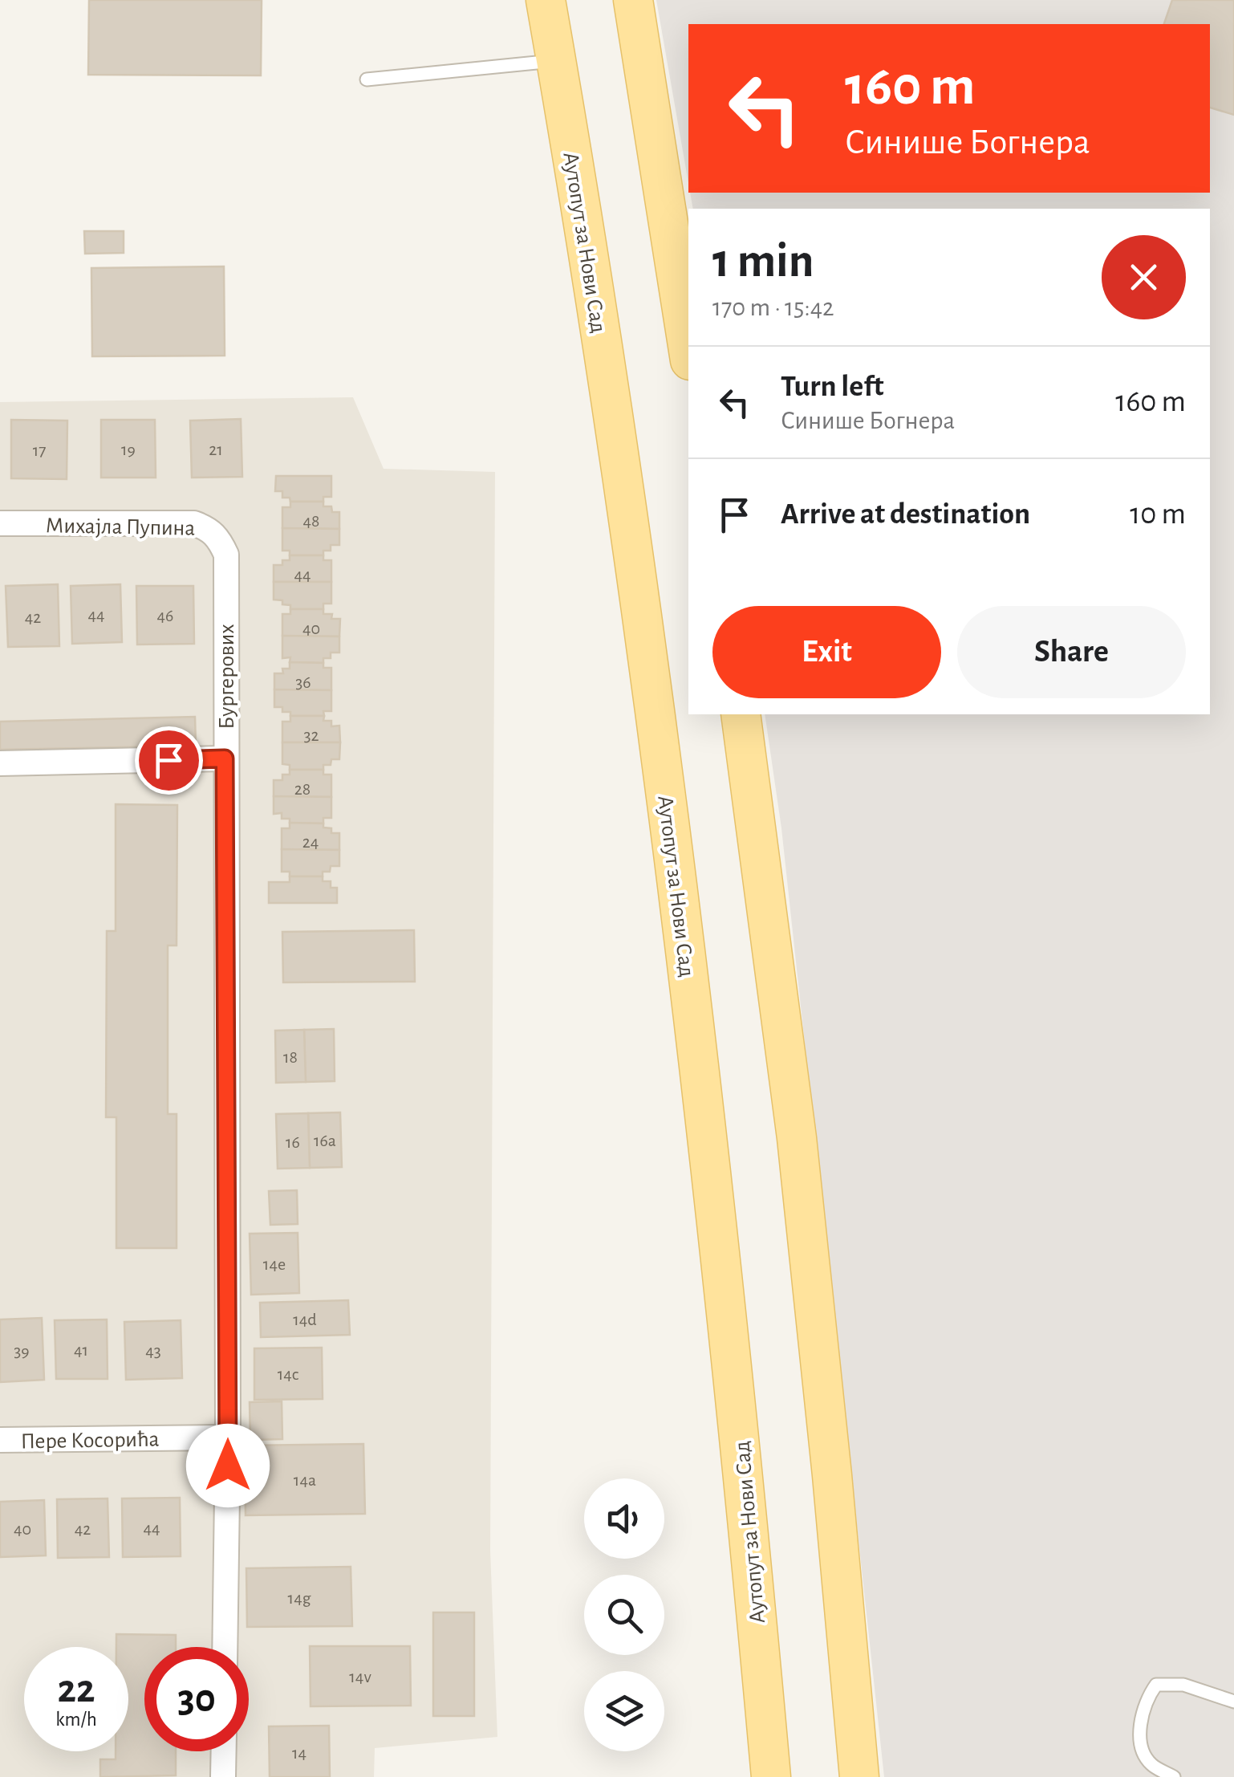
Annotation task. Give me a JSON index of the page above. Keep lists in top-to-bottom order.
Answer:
{
  "streets": {
    "main road": ["Аутопут за Нови Сад"],
    "street": ["Михајла Пупина", "Бургерових", "Пере Косорића"]
  },
  "crossings": [
    ["Михајла Пупина", "Бургерових"],
    ["Бургерових", "Пере Косорића"]
  ],
  "house_numbers": [
    "19",
    "21",
    "17",
    "48",
    "44",
    "44",
    "46",
    "42",
    "40",
    "36",
    "32",
    "28",
    "24",
    "18",
    "16a",
    "16",
    "14e",
    "14d",
    "41",
    "39",
    "43",
    "14c",
    "14a",
    "44",
    "40",
    "42",
    "14g",
    "14v",
    "14"
  ],
  "page": {
    "turn": ["160 m", "Синише Богнера"],
    "heading": ["1 min", "170 m · 15:42"],
    "list": [
      {
        "name": "Turn left",
        "note": "Синише Богнера",
        "value": "160 m"
      },
      {
        "name": "Arrive at destination",
        "value": "10 m"
      }
    ],
    "buttons": ["Exit", "Share"],
    "speed": "22 km/h",
    "limit": "30"
  }
}
